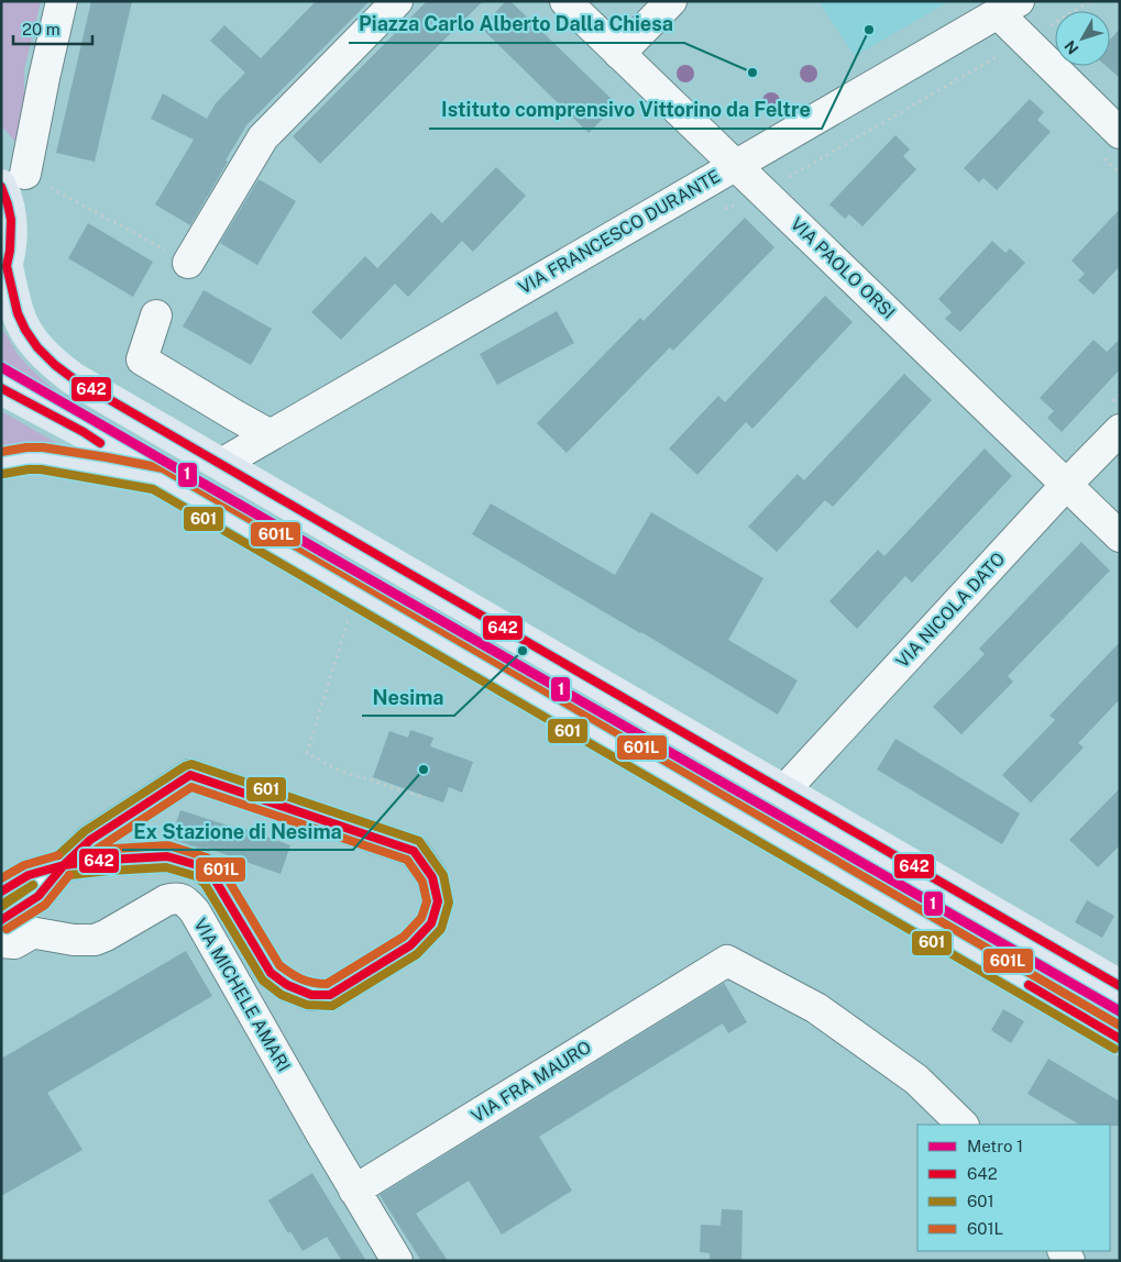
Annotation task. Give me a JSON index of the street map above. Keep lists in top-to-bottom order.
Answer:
{
  "streets": {
    "street": [
      "VIA FRANCESCO DURANTE",
      "VIA PAOLO ORSI",
      "VIA NICOLA DATO",
      "VIA MICHELE AMARI",
      "VIA FRA MAURO"
    ]
  },
  "crossings": [
    ["VIA FRANCESCO DURANTE", "VIA PAOLO ORSI"],
    ["VIA PAOLO ORSI", "VIA NICOLA DATO"],
    ["VIA MICHELE AMARI", "VIA FRA MAURO"]
  ],
  "places": [
    "Istituto comprensivo Vittorino da Feltre",
    "Piazza Carlo Alberto Dalla Chiesa",
    "Nesima",
    "Ex Stazione di Nesima"
  ],
  "lines": [
    "transit line 642",
    "metro line 1",
    "transit line 601L",
    "transit line 601"
  ],
  "legend": [
    "Metro 1",
    "642",
    "601",
    "601L"
  ],
  "scale_bar": "20 m",
  "north": "bottom left"
}
